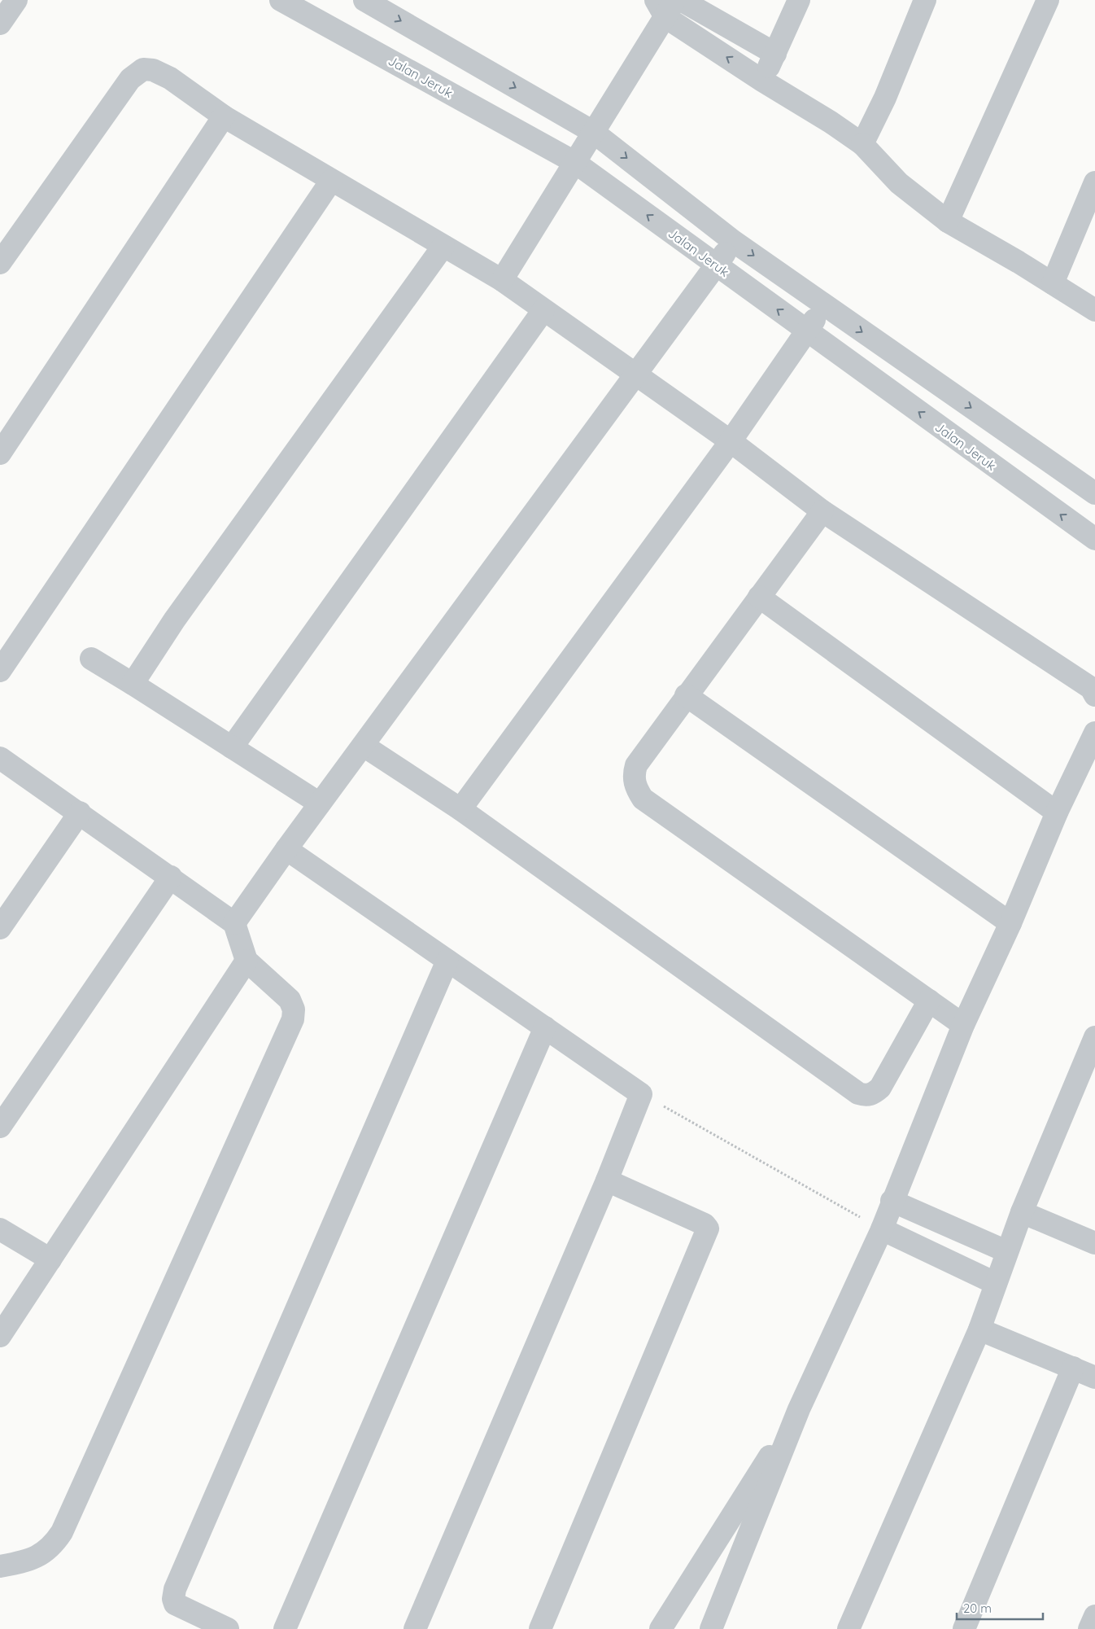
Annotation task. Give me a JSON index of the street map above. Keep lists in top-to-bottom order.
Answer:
{
  "streets": {
    "street": ["Jalan Jeruk"]
  },
  "scale_bar": "20 m"
}
